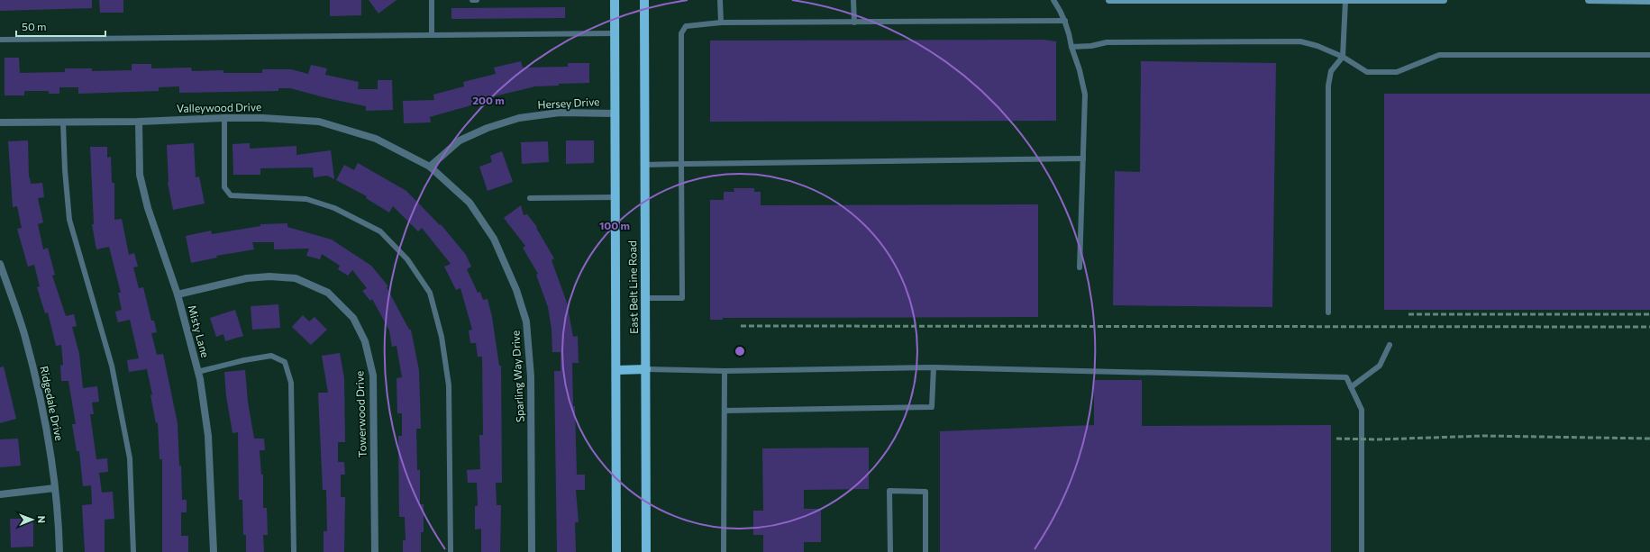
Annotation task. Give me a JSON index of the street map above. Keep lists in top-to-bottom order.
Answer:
{
  "streets": {
    "main road": ["East Belt Line Road"],
    "street": [
      "Hersey Drive",
      "Valleywood Drive",
      "Misty Lane",
      "Sparling Way Drive",
      "Ridgedale Drive",
      "Towerwood Drive"
    ]
  },
  "crossings": [
    ["Hersey Drive", "Valleywood Drive"],
    ["Hersey Drive", "East Belt Line Road"],
    ["Hersey Drive", "Sparling Way Drive"],
    ["Valleywood Drive", "Misty Lane"],
    ["Valleywood Drive", "Sparling Way Drive"],
    ["Misty Lane", "Towerwood Drive"]
  ],
  "scale_bar": "50 m",
  "north": "right",
  "rings": ["200 m", "100 m"]
}
